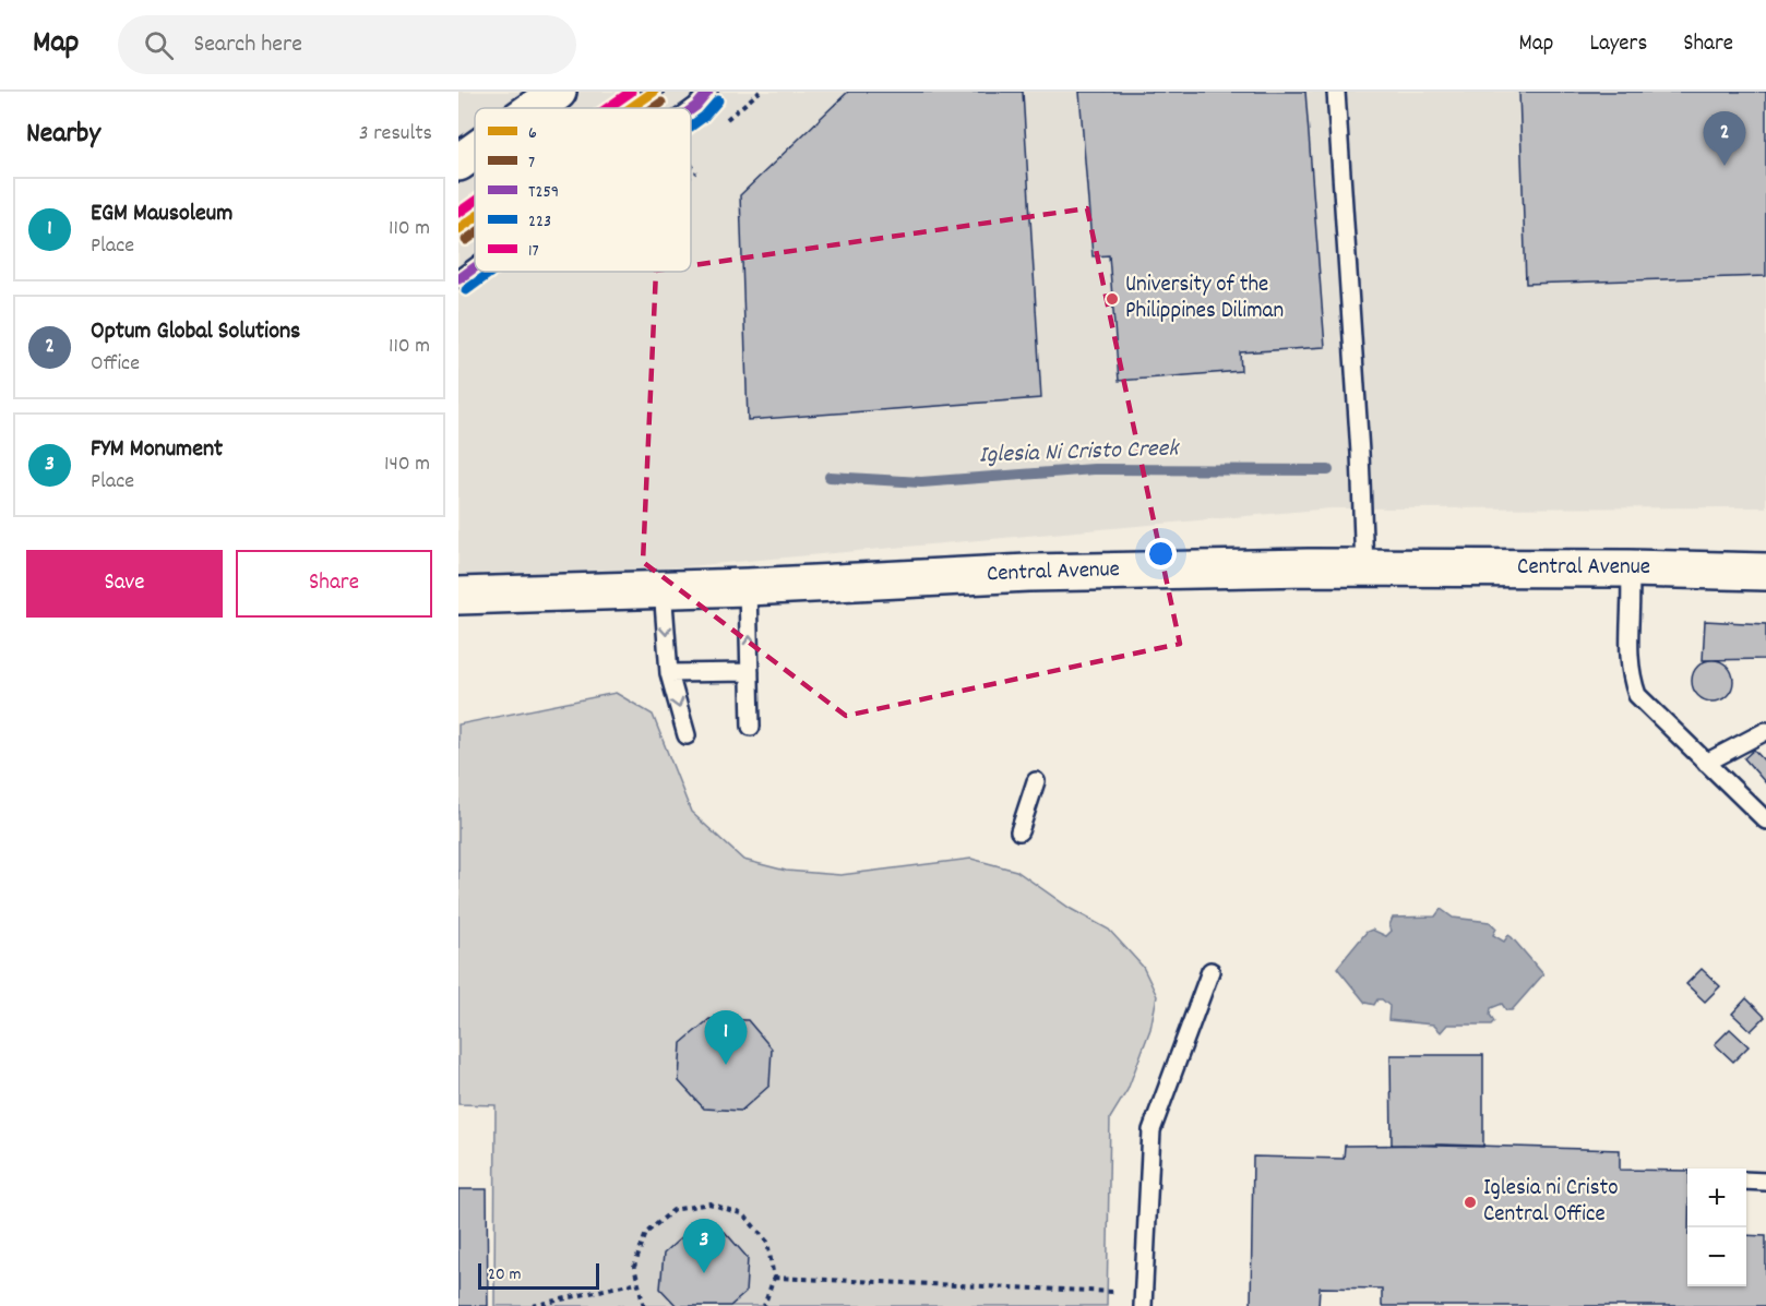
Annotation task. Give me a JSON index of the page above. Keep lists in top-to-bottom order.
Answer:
{
  "streets": {
    "main road": ["Central Avenue"]
  },
  "water": ["Iglesia Ni Cristo Creek"],
  "places": ["University of the Philippines Diliman", "Iglesia ni Cristo Central Office"],
  "lines": [
    "transit line 6",
    "transit line T259",
    "transit line 17",
    "transit line 223",
    "transit line 7"
  ],
  "legend": [
    "6",
    "7",
    "T259",
    "223",
    "17"
  ],
  "scale_bar": "20 m",
  "page": {
    "header": "Map",
    "search": "Search here",
    "nav": ["Map", "Layers", "Share"],
    "heading": ["Nearby", "3 results"],
    "pins": ["2", "1", "3"],
    "list": [
      {
        "mark": "1",
        "name": "EGM Mausoleum",
        "note": "Place",
        "value": "110 m"
      },
      {
        "mark": "2",
        "name": "Optum Global Solutions",
        "note": "Office",
        "value": "110 m"
      },
      {
        "mark": "3",
        "name": "FYM Monument",
        "note": "Place",
        "value": "140 m"
      }
    ],
    "buttons": ["Save", "Share"],
    "map_buttons": ["+", "−"],
    "scale": "20 m"
  }
}
